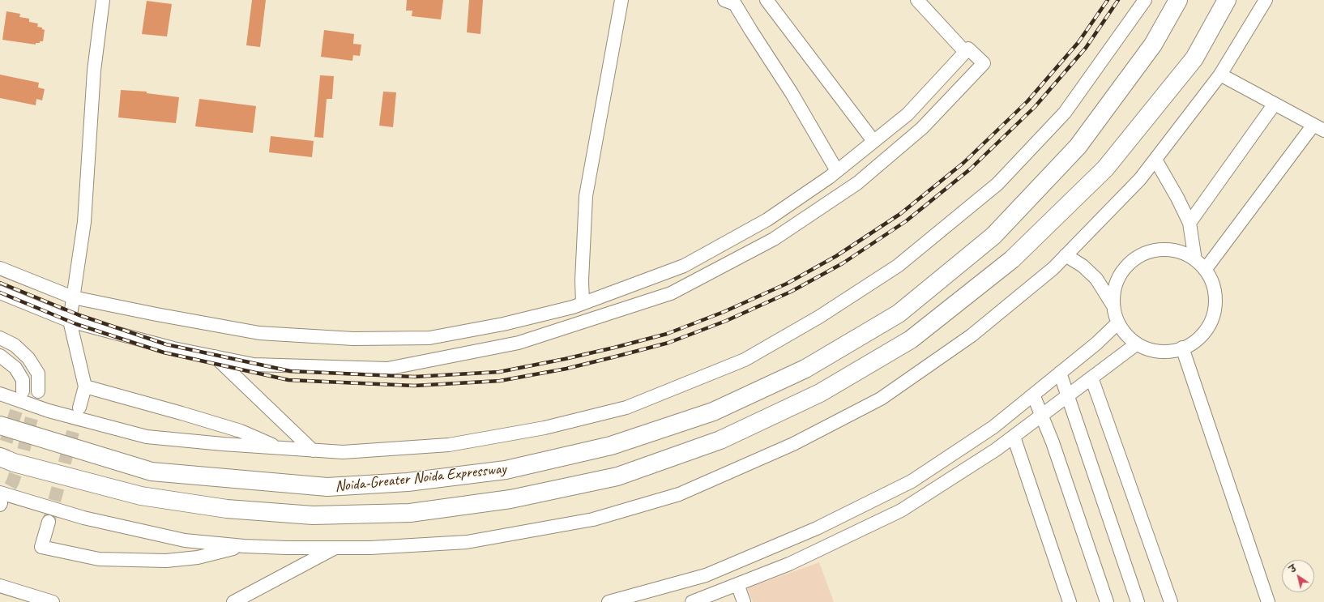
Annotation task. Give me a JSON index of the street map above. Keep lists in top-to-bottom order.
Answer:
{
  "streets": {
    "highway": ["Noida-Greater Noida Expressway"]
  },
  "north": "top left"
}
